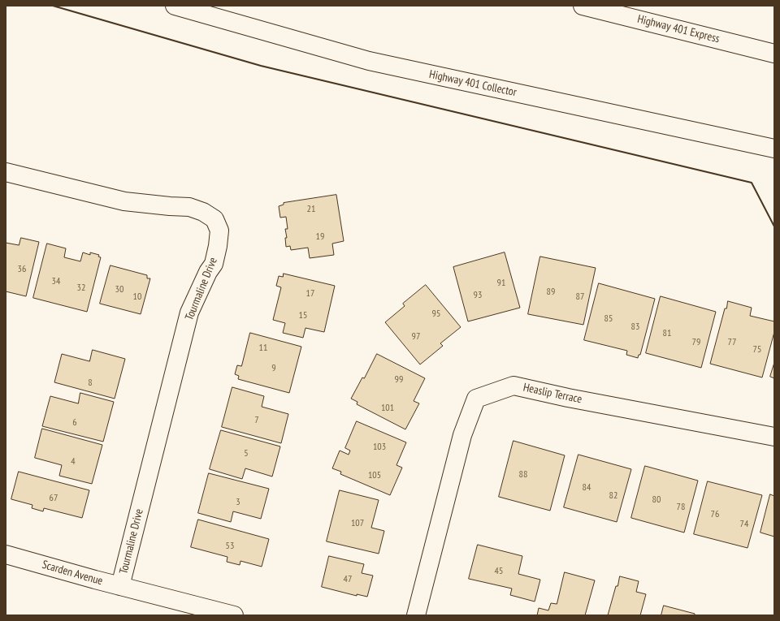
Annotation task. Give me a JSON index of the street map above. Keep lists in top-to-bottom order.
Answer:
{
  "streets": {
    "main road": [
      "Highway 401 Express",
      "Highway 401 Collector",
      "Tourmaline Drive",
      "Heaslip Terrace",
      "Scarden Avenue"
    ]
  },
  "crossings": [
    ["Tourmaline Drive", "Scarden Avenue"]
  ],
  "house_numbers": [
    "21",
    "19",
    "36",
    "34",
    "91",
    "32",
    "30",
    "89",
    "17",
    "93",
    "10",
    "87",
    "95",
    "15",
    "85",
    "83",
    "81",
    "97",
    "79",
    "77",
    "11",
    "75",
    "9",
    "99",
    "8",
    "101",
    "7",
    "6",
    "103",
    "5",
    "4",
    "88",
    "105",
    "84",
    "82",
    "67",
    "80",
    "3",
    "78",
    "76",
    "107",
    "74",
    "53",
    "45",
    "47"
  ]
}
